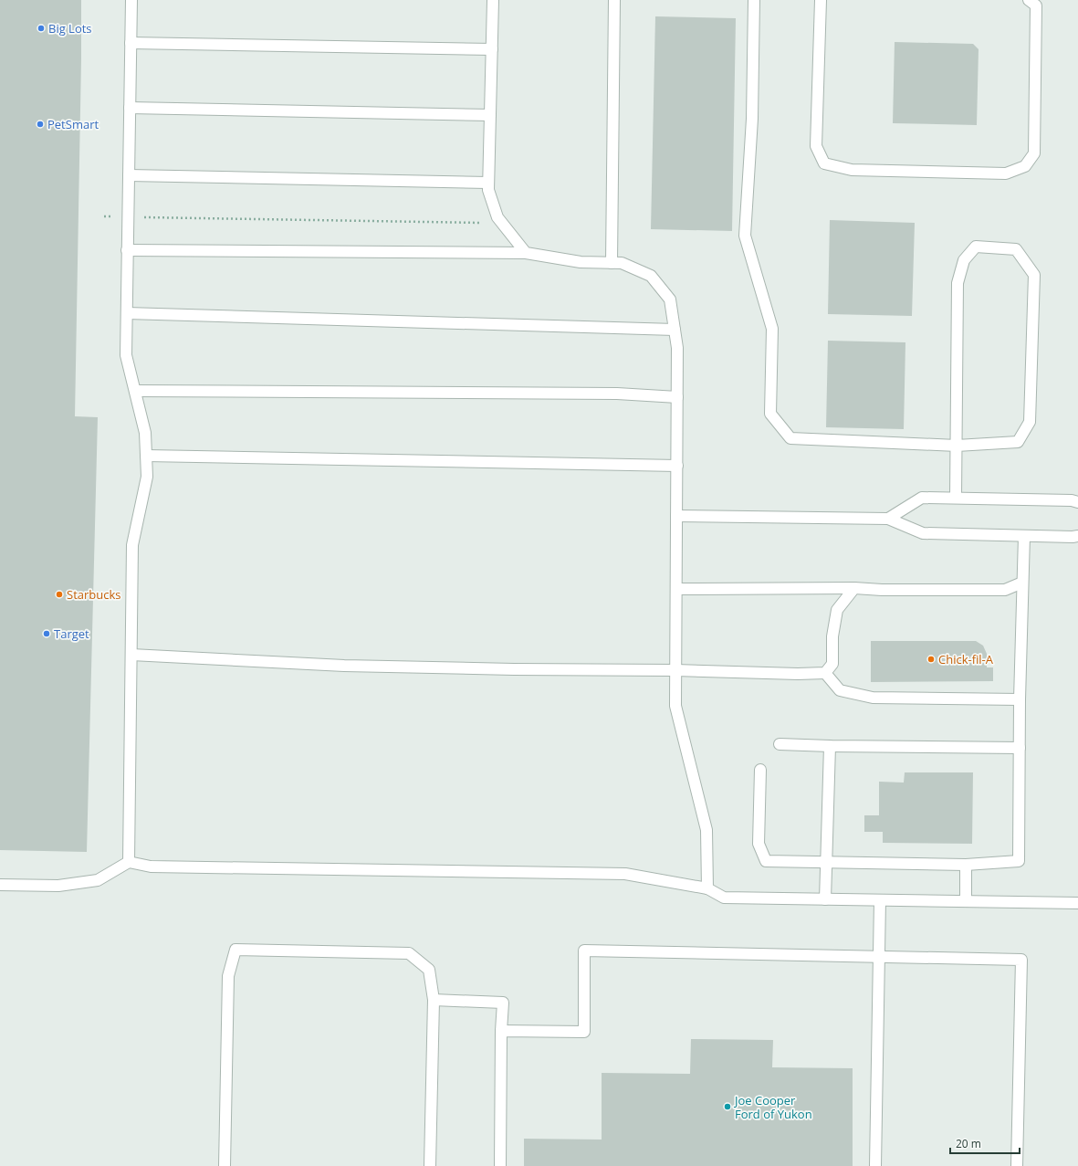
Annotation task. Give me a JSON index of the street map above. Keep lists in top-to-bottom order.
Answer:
{
  "places": [
    "Big Lots",
    "PetSmart",
    "Starbucks",
    "Target",
    "Chick-fil-A",
    "Joe Cooper Ford of Yukon"
  ],
  "scale_bar": "20 m"
}
